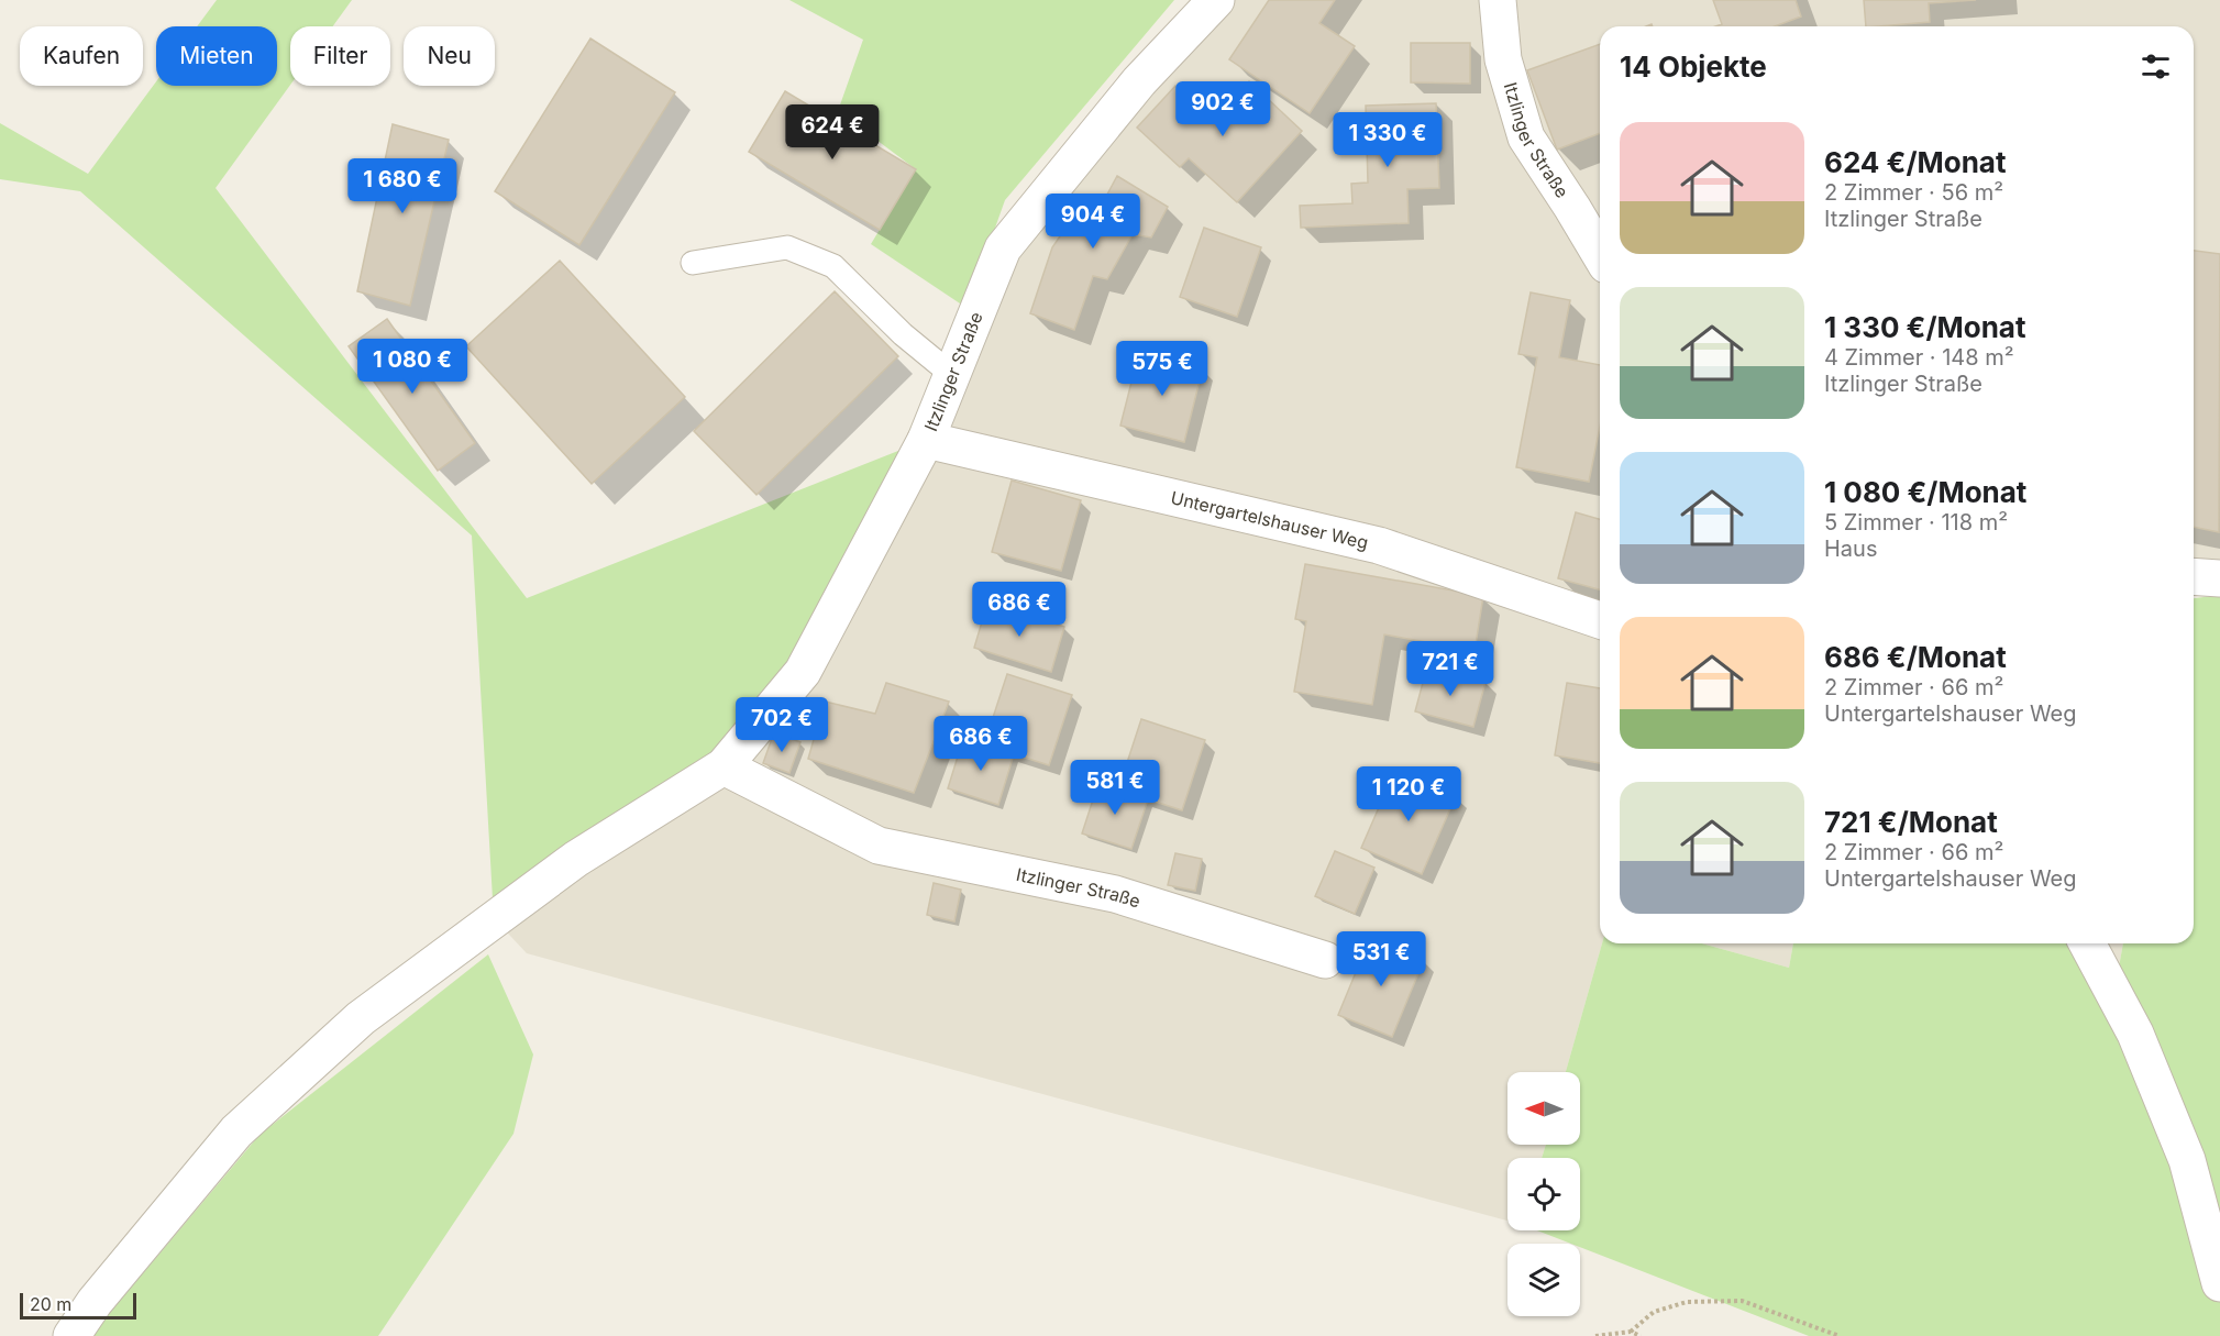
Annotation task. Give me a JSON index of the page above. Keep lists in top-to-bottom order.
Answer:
{
  "streets": {
    "street": ["Itzlinger Straße", "Untergartelshauser Weg"]
  },
  "crossings": [
    ["Itzlinger Straße", "Untergartelshauser Weg"]
  ],
  "scale_bar": "20 m",
  "north": "left",
  "page": {
    "chip": [
      "Kaufen",
      "Mieten",
      "Filter",
      "Neu"
    ],
    "heading": "14 Objekte",
    "price": [
      "902 €",
      "624 €",
      "1 330 €",
      "1 680 €",
      "904 €",
      "1 080 €",
      "575 €",
      "686 €",
      "721 €",
      "702 €",
      "686 €",
      "581 €",
      "1 120 €",
      "531 €"
    ],
    "list": [
      {
        "name": "624 €/Monat",
        "note": "2 Zimmer · 56 m² · Itzlinger Straße"
      },
      {
        "name": "1 330 €/Monat",
        "note": "4 Zimmer · 148 m² · Itzlinger Straße"
      },
      {
        "name": "1 080 €/Monat",
        "note": "5 Zimmer · 118 m² · Haus"
      },
      {
        "name": "686 €/Monat",
        "note": "2 Zimmer · 66 m² · Untergartelshauser Weg"
      },
      {
        "name": "721 €/Monat",
        "note": "2 Zimmer · 66 m² · Untergartelshauser Weg"
      }
    ],
    "scale": "20 m"
  }
}
